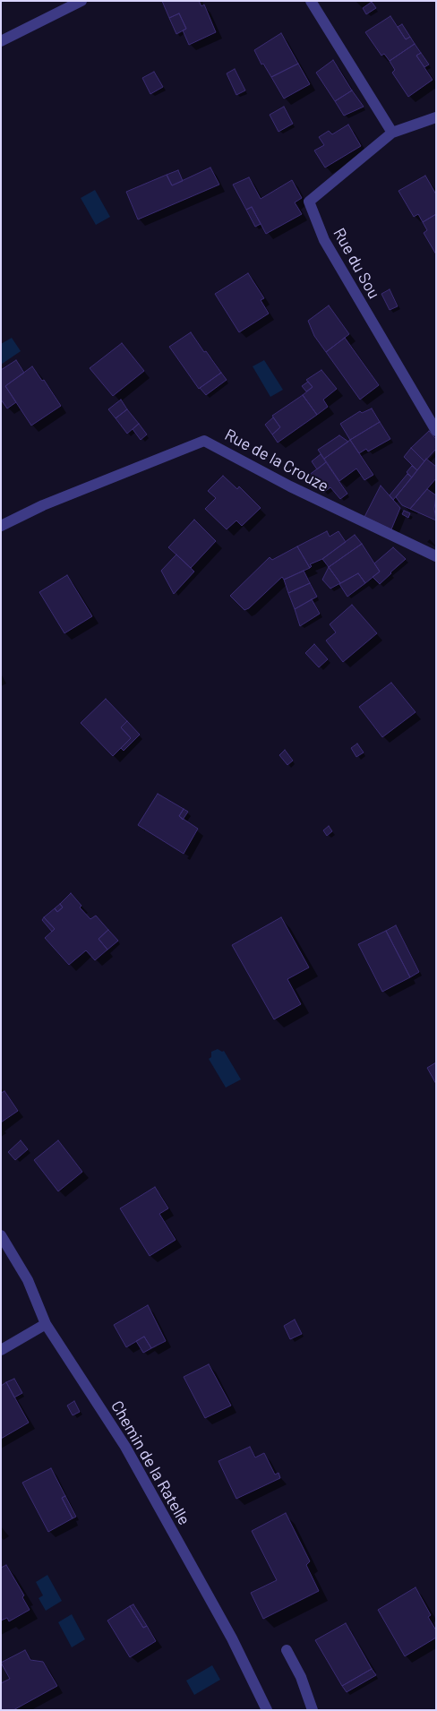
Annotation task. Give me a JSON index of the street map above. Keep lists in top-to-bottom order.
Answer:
{
  "streets": {
    "street": ["Rue du Sou", "Rue de la Crouze", "Chemin de la Ratelle"]
  }
}
